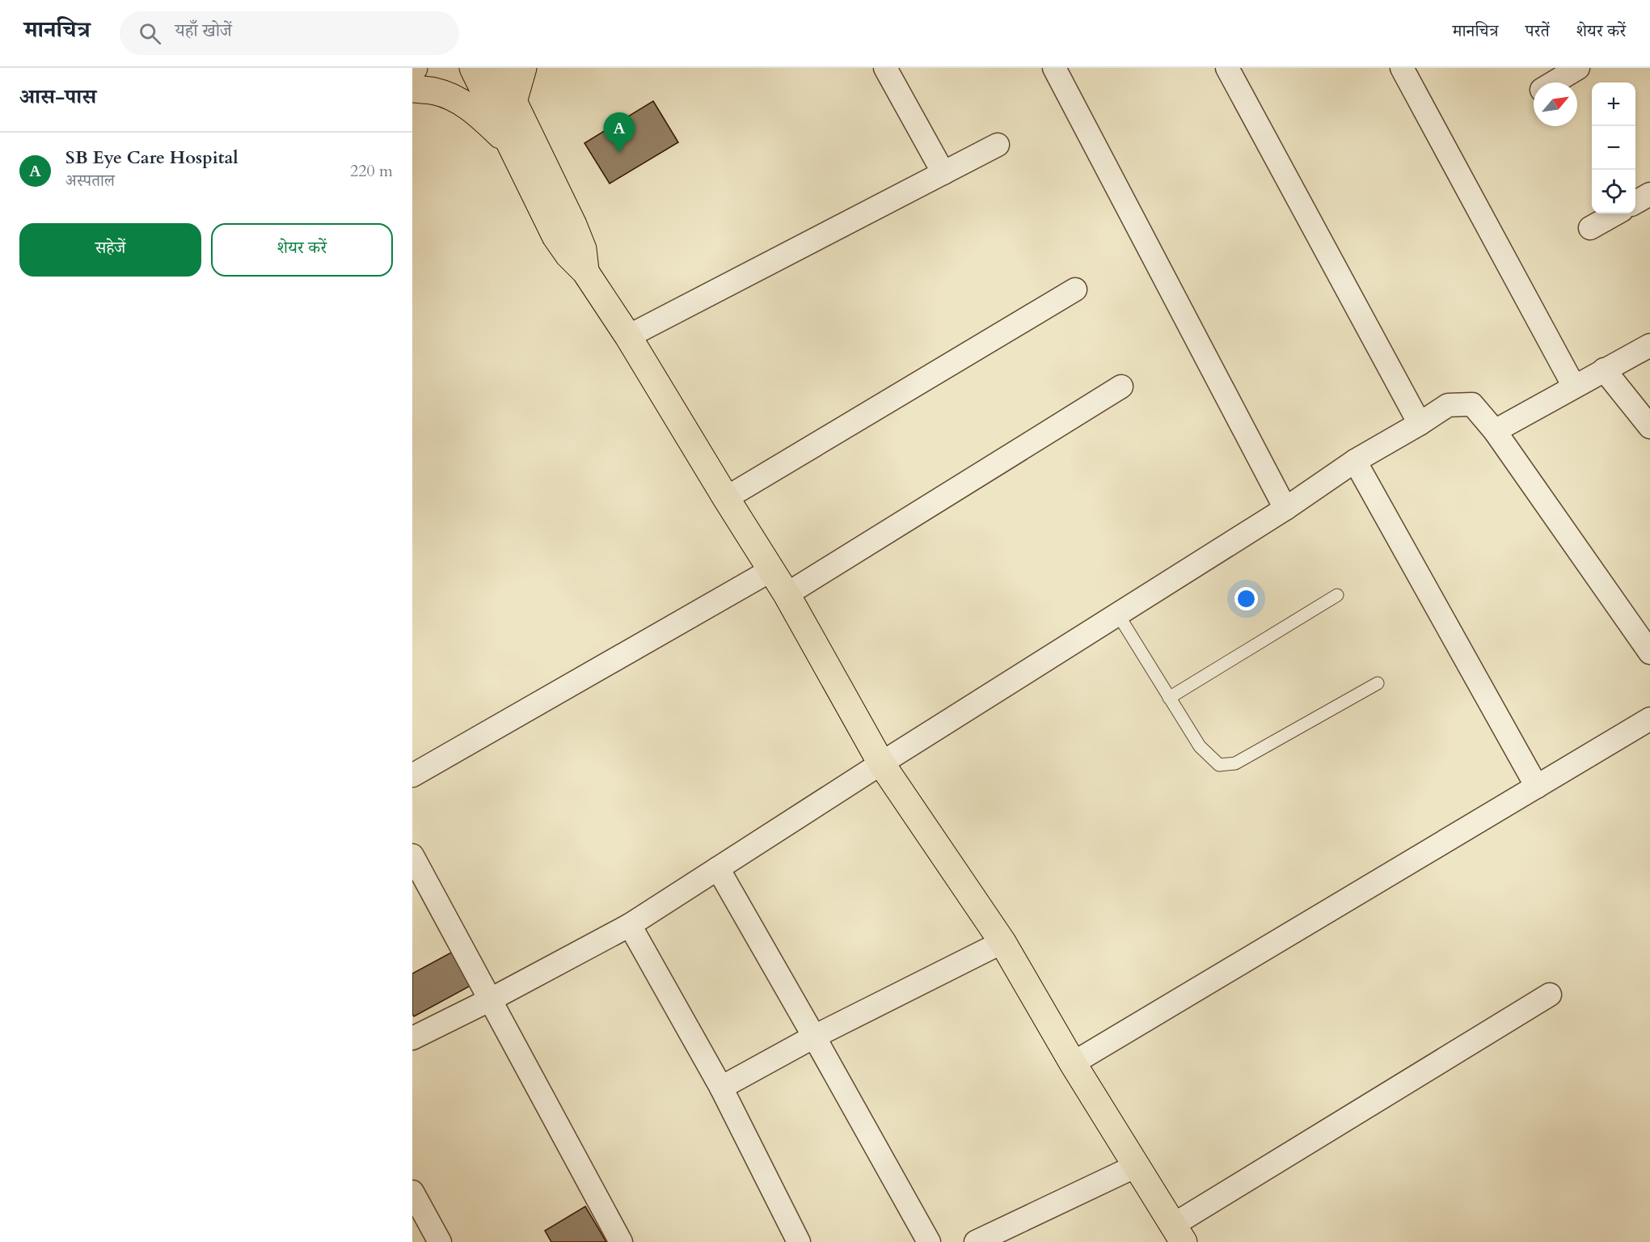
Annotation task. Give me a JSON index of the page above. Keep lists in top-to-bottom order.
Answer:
{
  "north": "top right",
  "page": {
    "header": "मानचित्र",
    "search": "यहाँ खोजें",
    "nav": ["मानचित्र", "परतें", "शेयर करें"],
    "heading": "आस-पास",
    "map_buttons": ["+", "−"],
    "pins": "A",
    "list": [
      {
        "mark": "A",
        "name": "SB Eye Care Hospital",
        "note": "अस्पताल",
        "value": "220 m"
      }
    ],
    "buttons": ["सहेजें", "शेयर करें"]
  }
}
